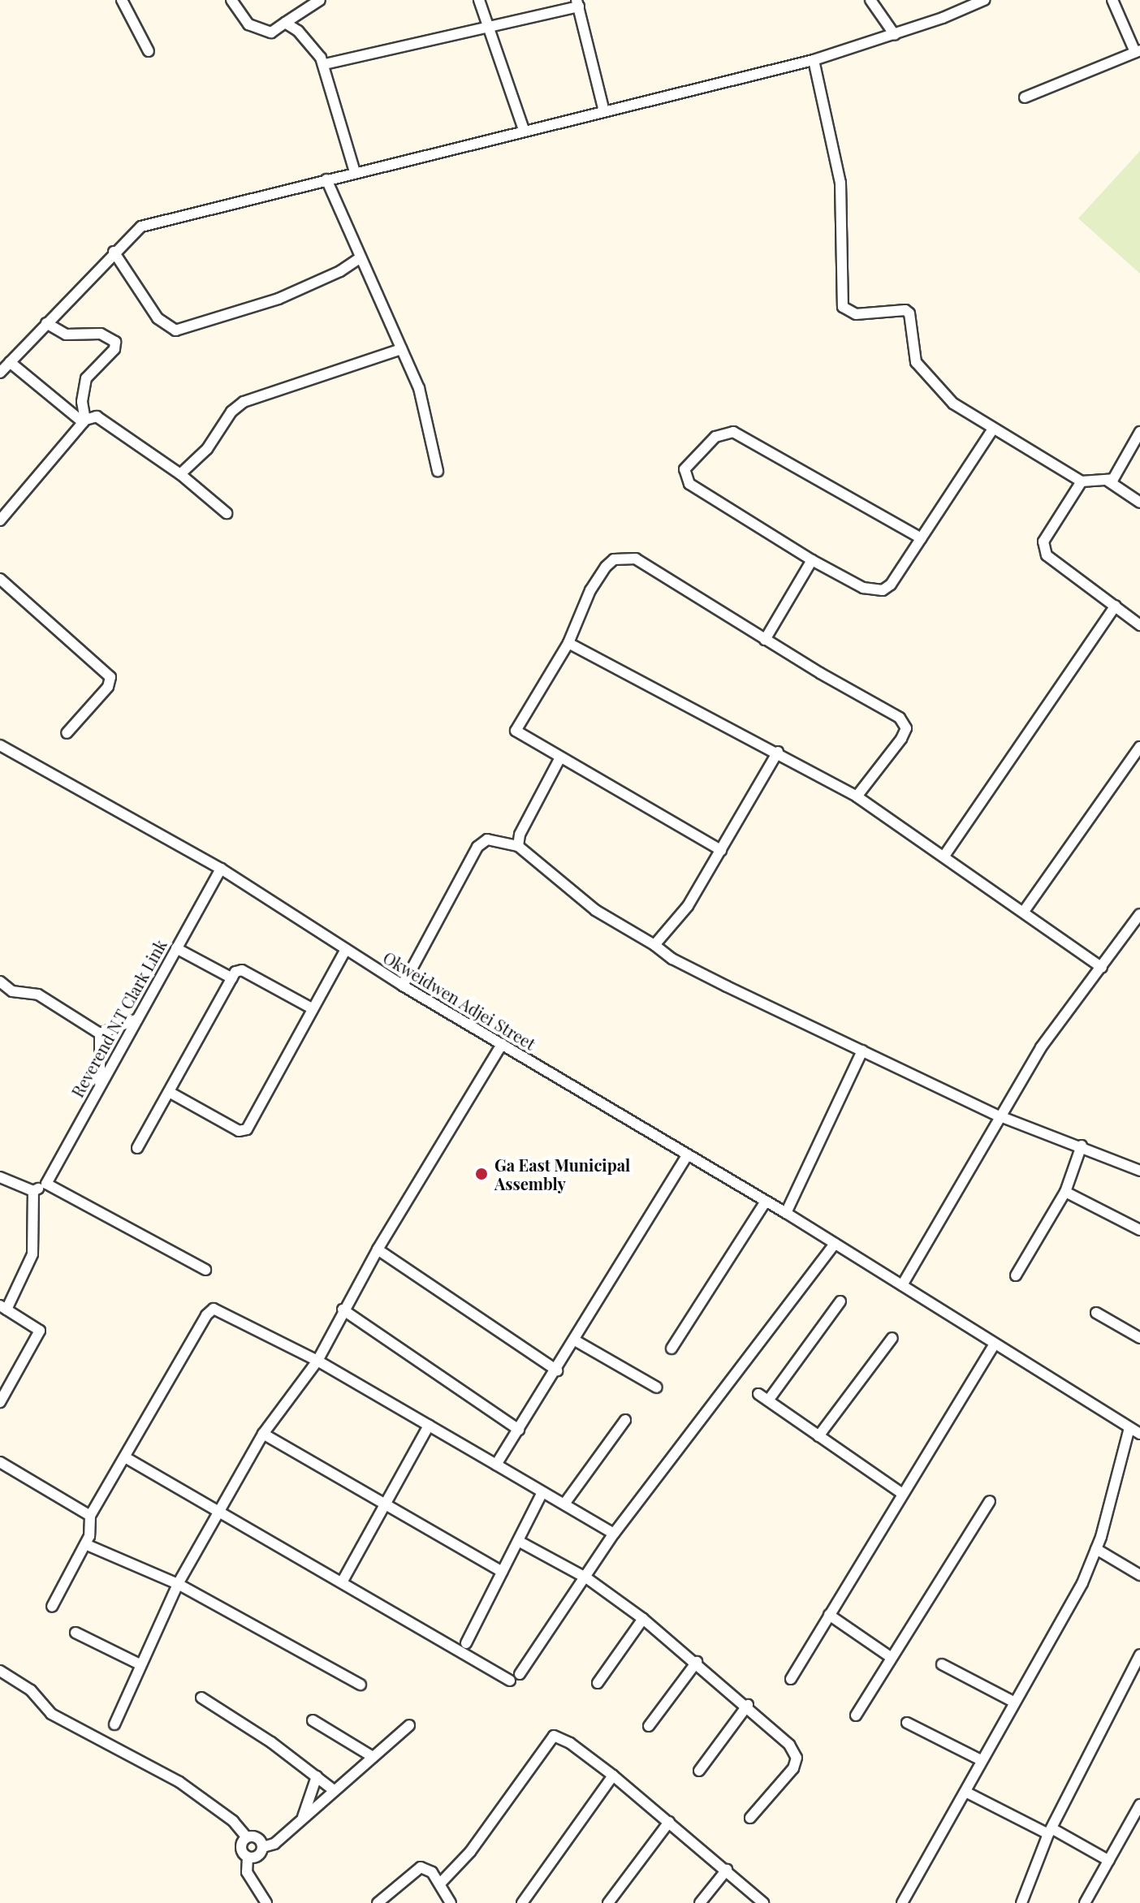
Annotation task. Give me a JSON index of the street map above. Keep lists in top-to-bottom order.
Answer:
{
  "streets": {
    "street": ["Okweidwen Adjei Street", "Reverend N.T Clark Link"]
  },
  "crossings": [
    ["Okweidwen Adjei Street", "Reverend N.T Clark Link"]
  ],
  "places": ["Ga East Municipal Assembly"]
}
